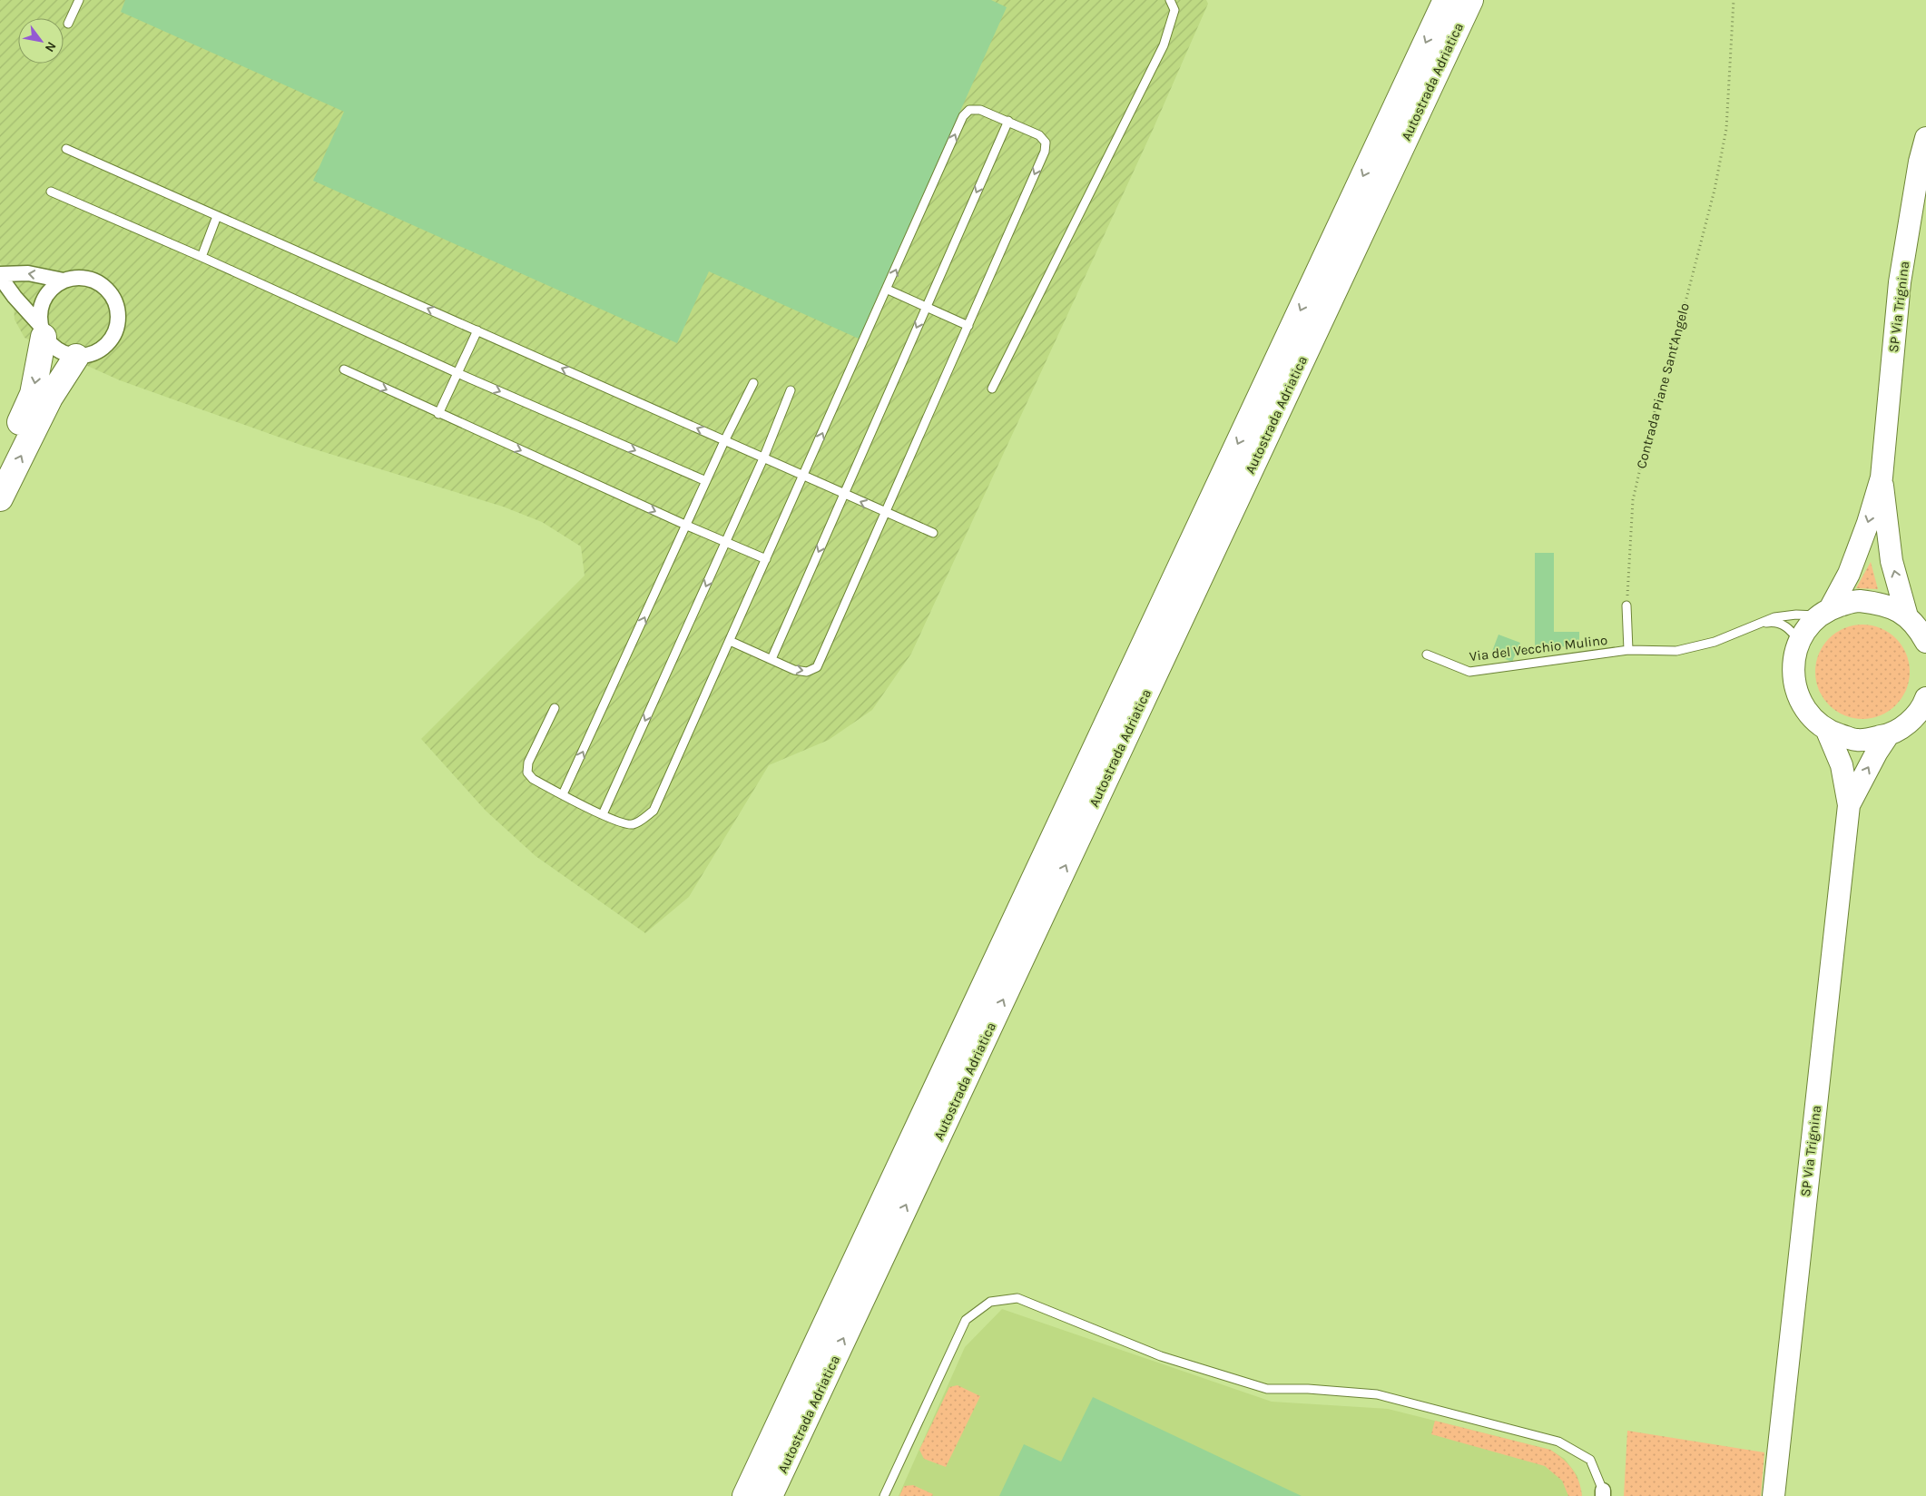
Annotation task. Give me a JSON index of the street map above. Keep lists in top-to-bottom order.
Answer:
{
  "streets": {
    "highway": ["Autostrada Adriatica"],
    "main road": ["SP Via Trignina"],
    "lane": ["Via del Vecchio Mulino"],
    "path": ["Contrada Piane Sant'Angelo"]
  },
  "north": "bottom right"
}
